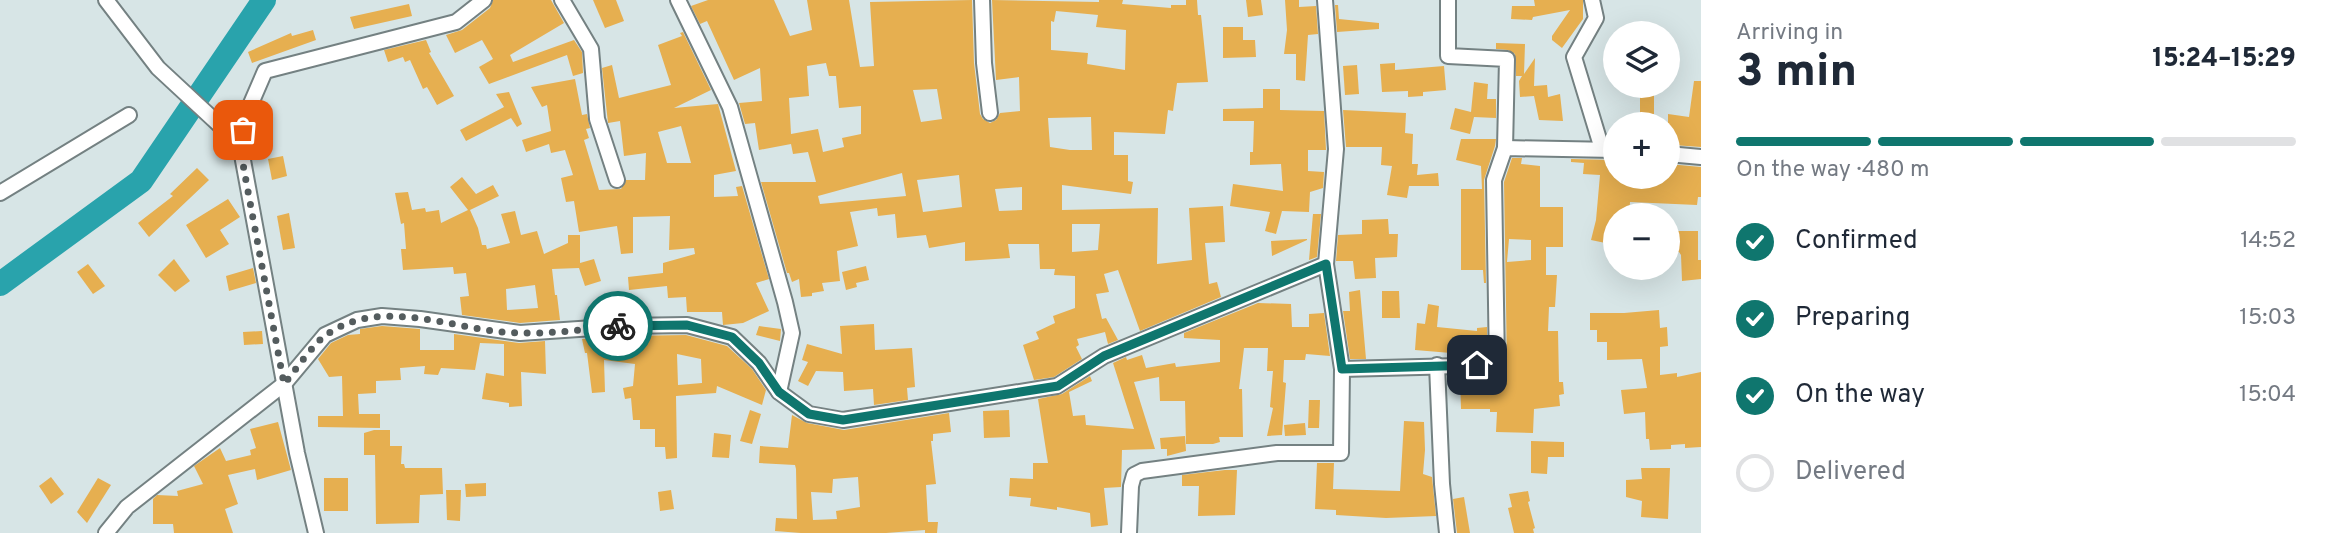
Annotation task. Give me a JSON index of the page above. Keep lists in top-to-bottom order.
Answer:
{
  "page": {
    "heading": ["3 min", "Arriving in", "15:24–15:29"],
    "map_buttons": ["+", "−"],
    "bar": "On the way · 480 m",
    "list": [
      ["Confirmed", "14:52"],
      ["Preparing", "15:03"],
      ["On the way", "15:04"],
      "Delivered"
    ]
  }
}
